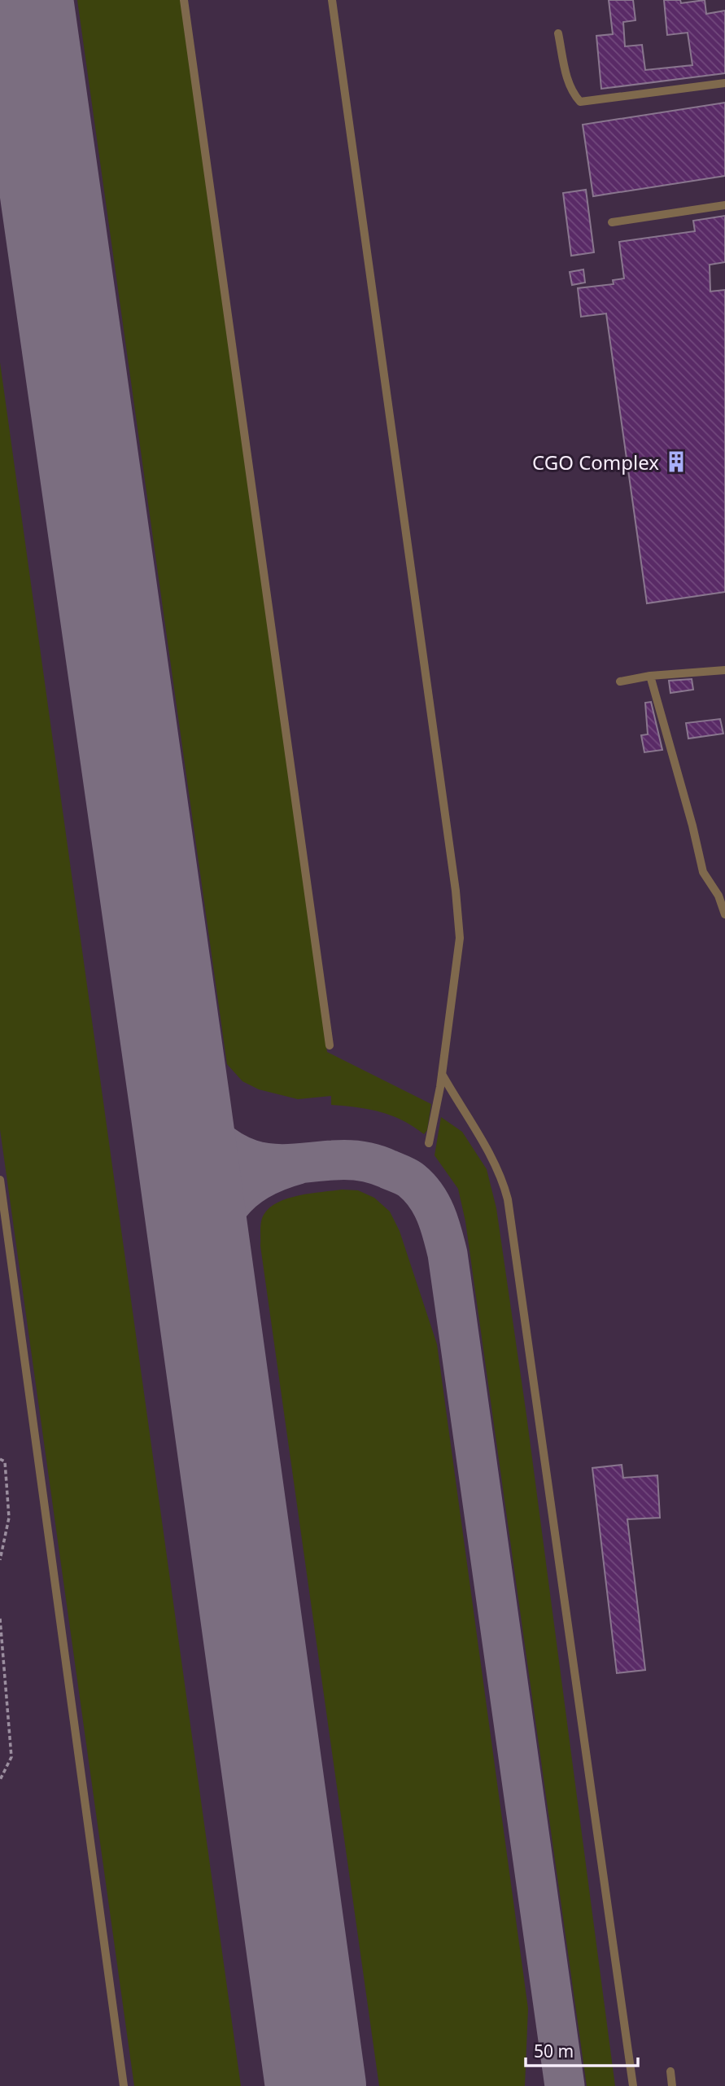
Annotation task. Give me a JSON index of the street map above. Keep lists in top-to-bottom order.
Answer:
{
  "places": {
    "building": ["CGO Complex"]
  },
  "scale_bar": "50 m"
}
